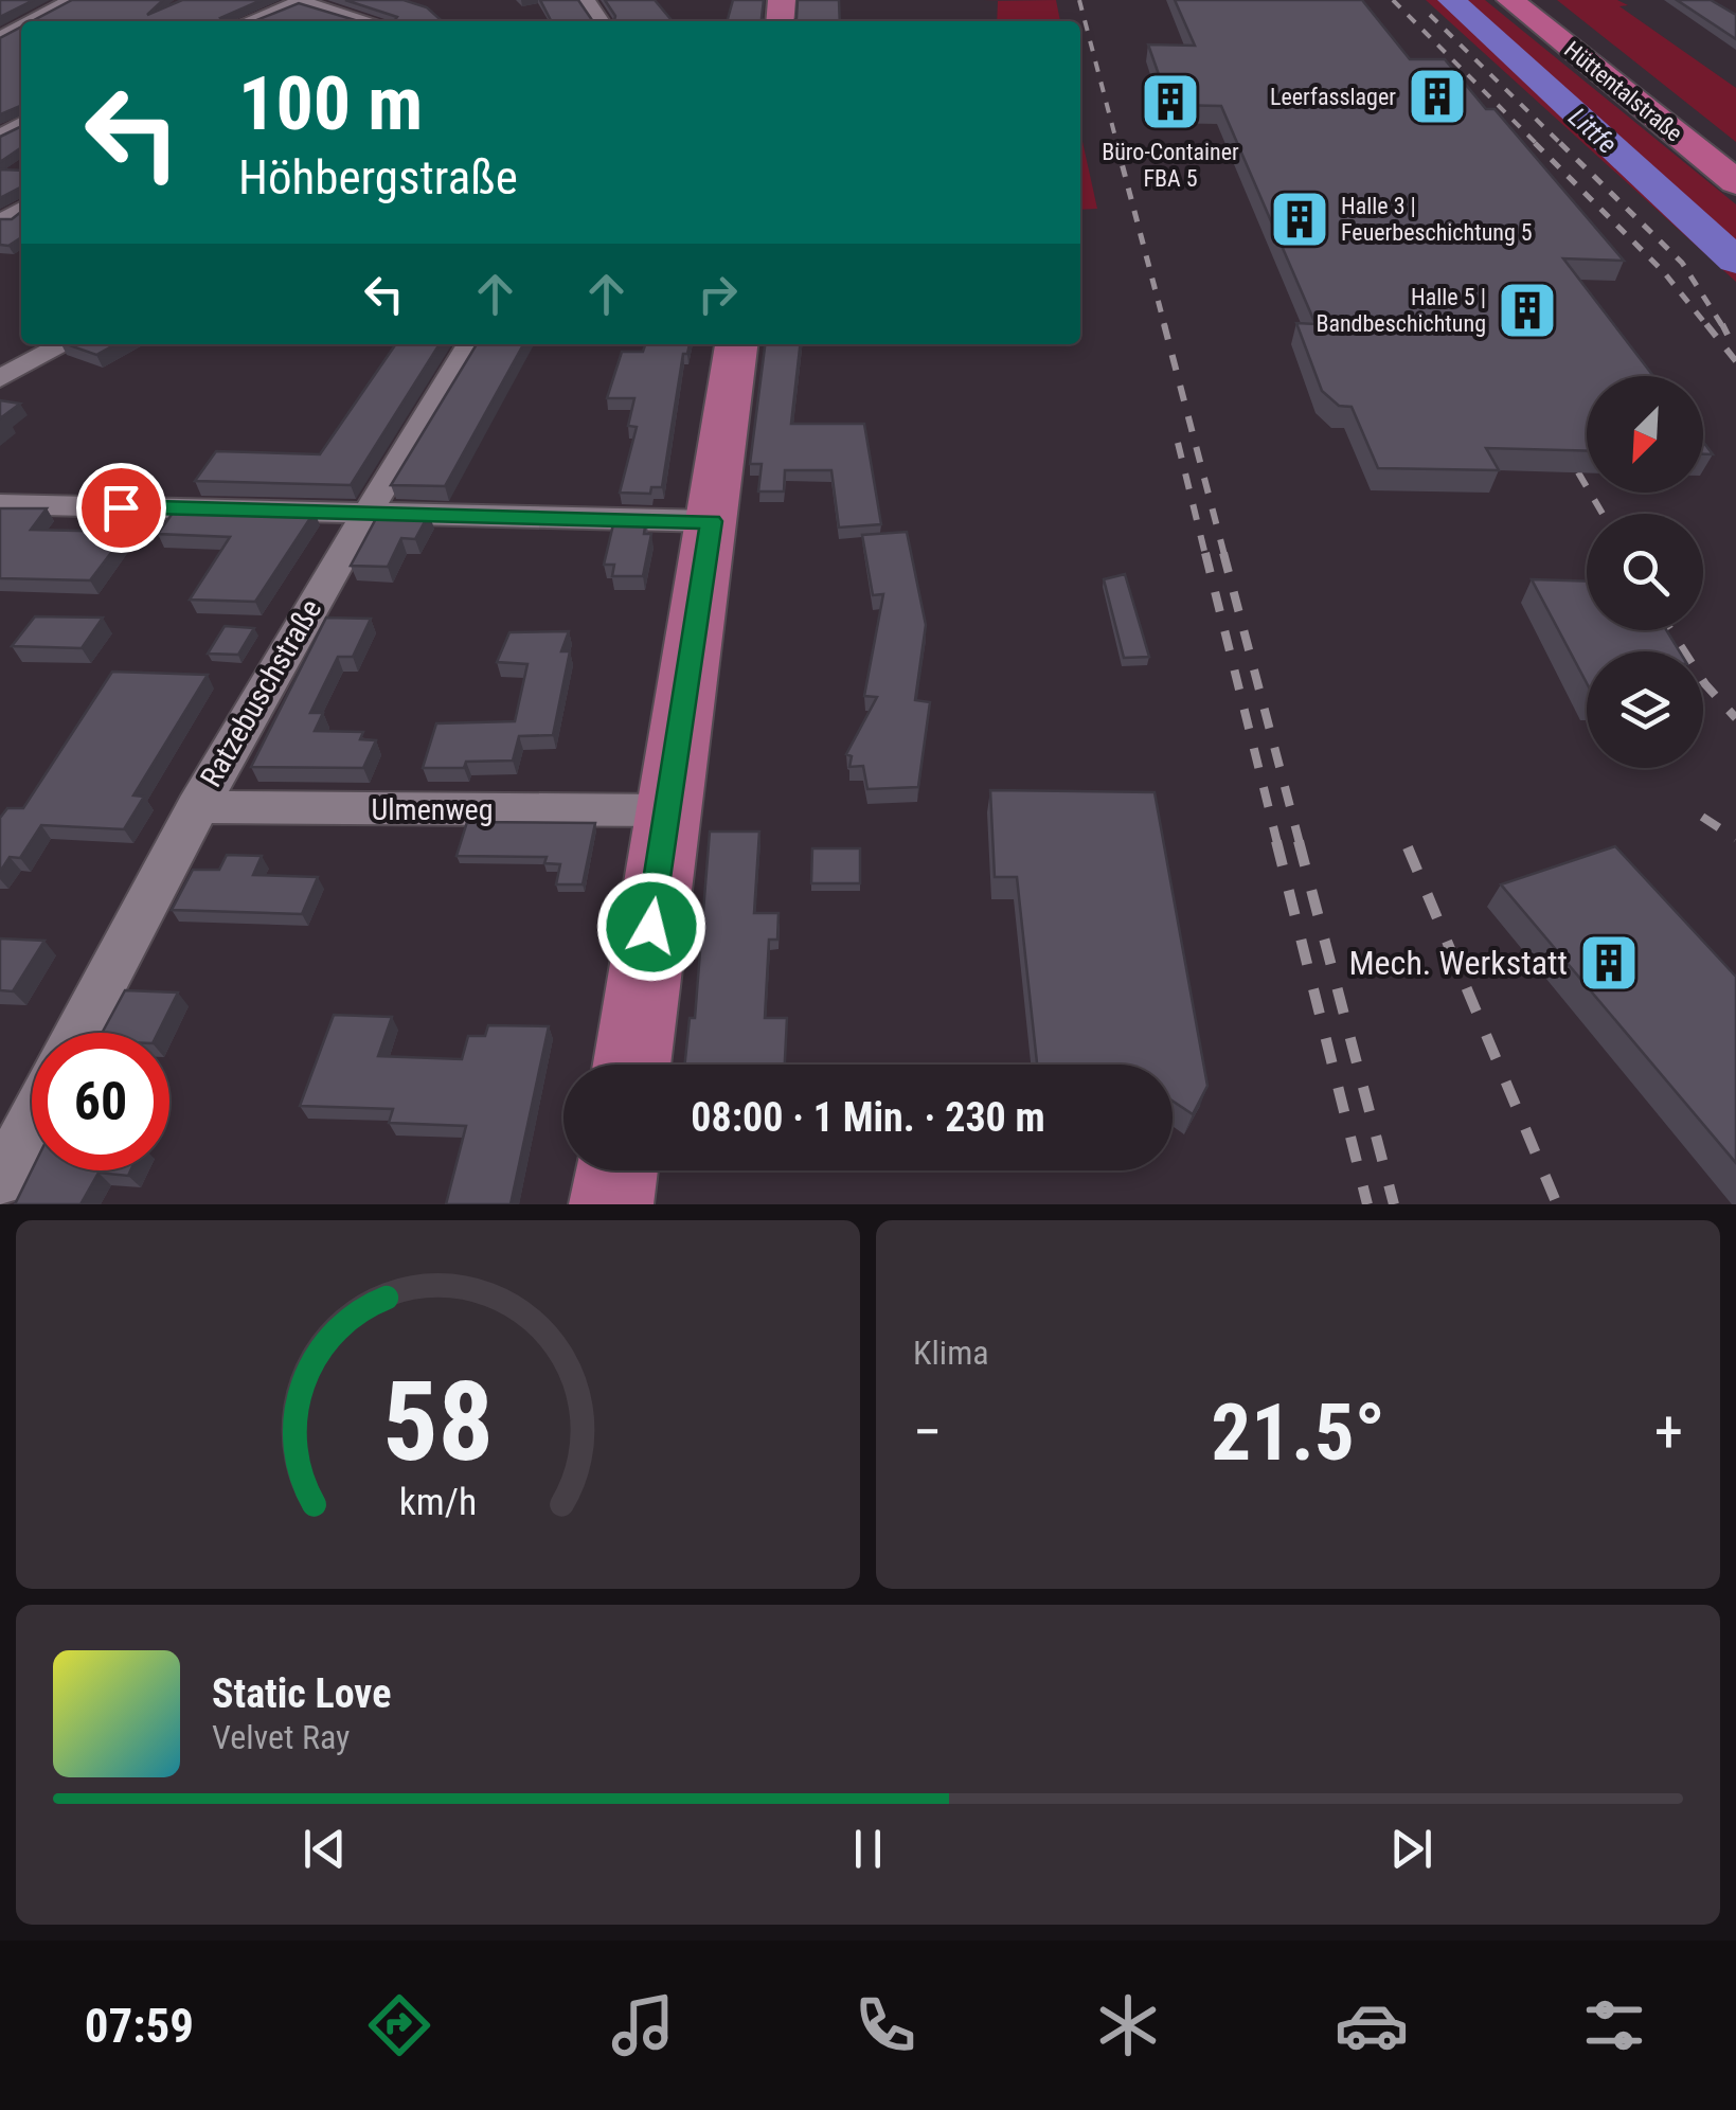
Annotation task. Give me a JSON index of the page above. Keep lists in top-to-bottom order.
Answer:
{
  "streets": {
    "highway": ["Hüttentalstraße"],
    "street": ["Ratzebuschstraße", "Ulmenweg"]
  },
  "crossings": [
    ["Ratzebuschstraße", "Ulmenweg"]
  ],
  "water": ["Littfe"],
  "places": {
    "building": [
      "Leerfasslager",
      "Büro-Container FBA 5",
      "Halle 3 | Feuerbeschichtung 5",
      "Halle 5 | Bandbeschichtung",
      "Mech. Werkstatt"
    ]
  },
  "north": "bottom left",
  "page": {
    "turn": ["100 m", "Höhbergstraße"],
    "limit": "60",
    "trip": "08:00 · 1 Min. · 230 m",
    "tile": "Klima",
    "heat": ["−", "21.5°", "+"],
    "song": ["Static Love", "Velvet Ray"],
    "tabs": "07:59",
    "gauge": ["58", "km/h"]
  }
}
